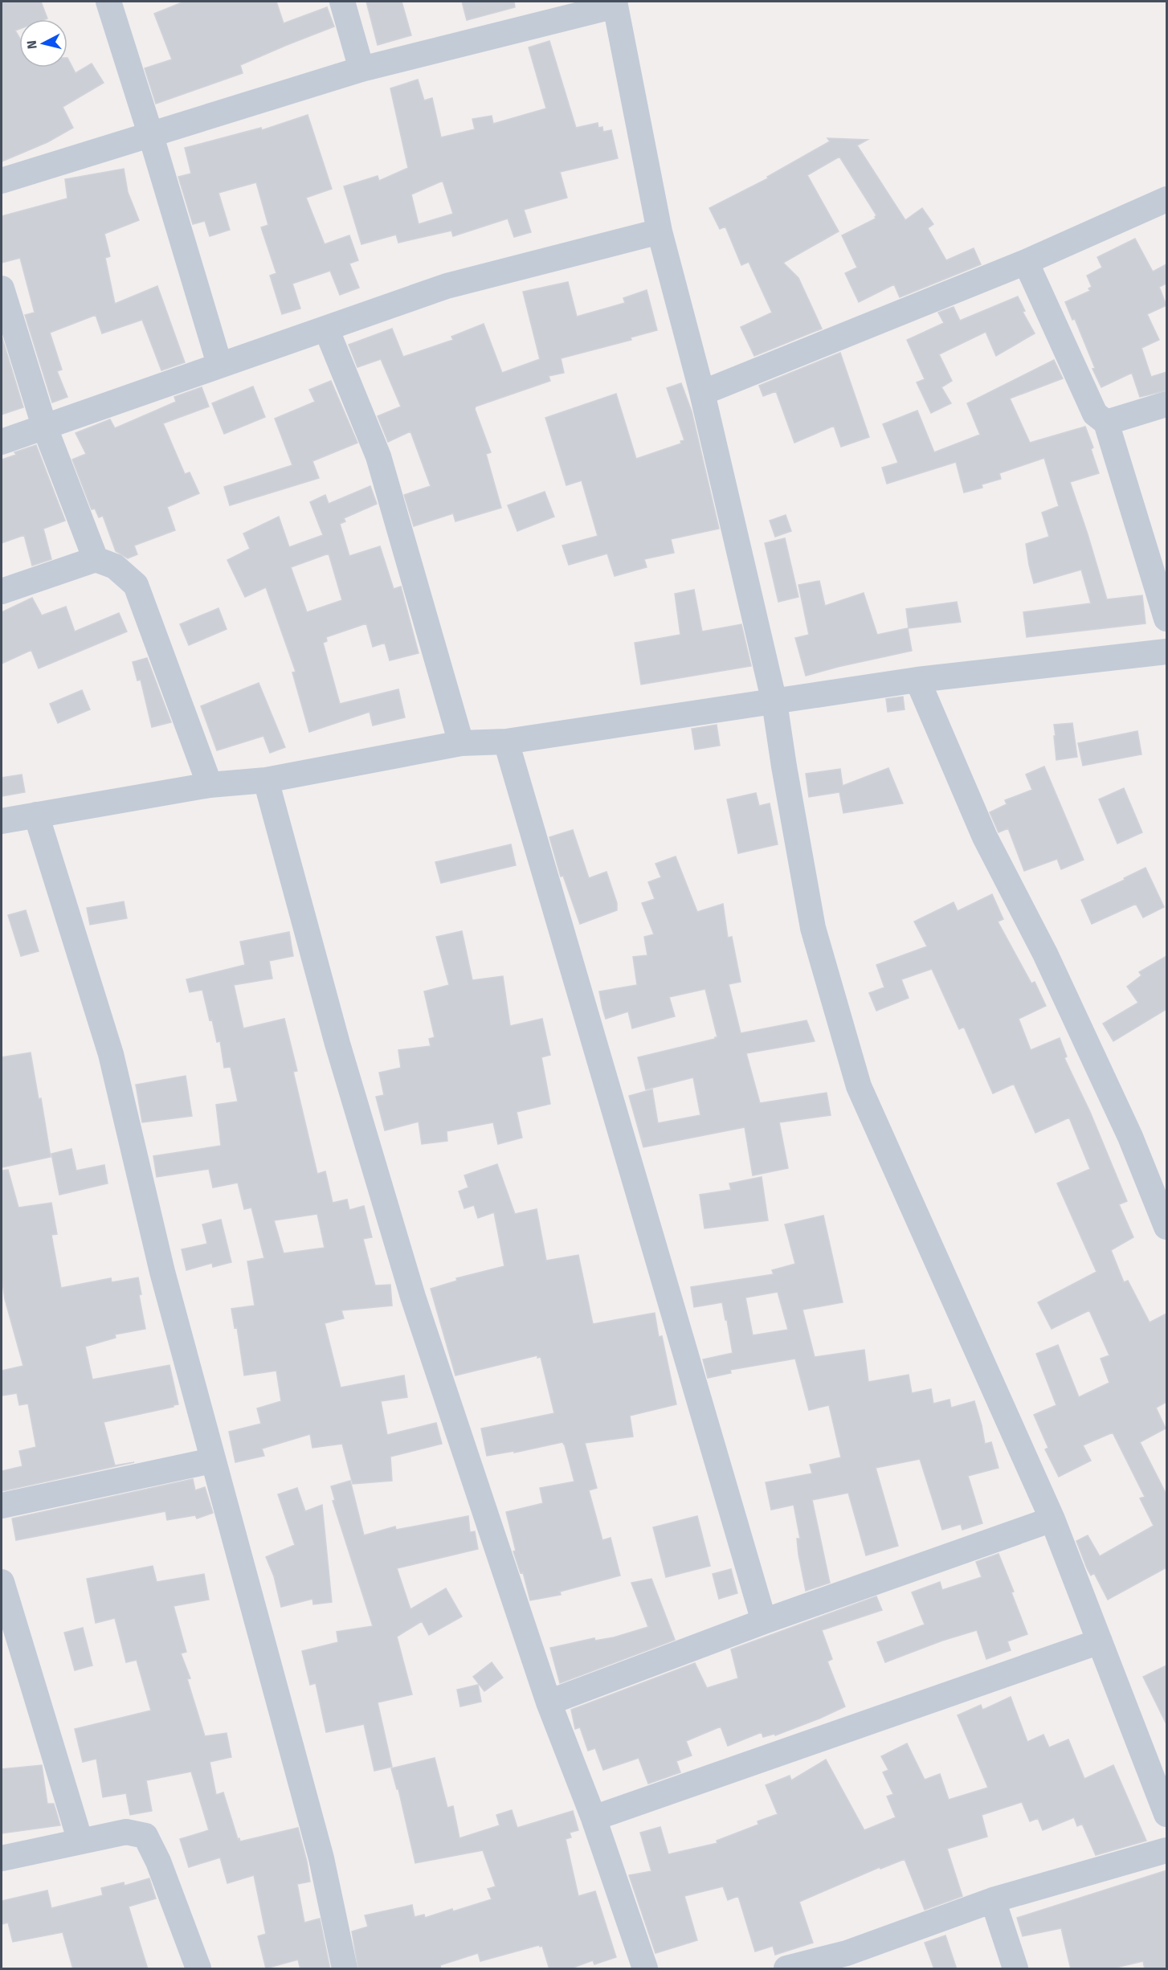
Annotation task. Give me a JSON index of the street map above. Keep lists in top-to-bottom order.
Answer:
{
  "north": "left"
}
